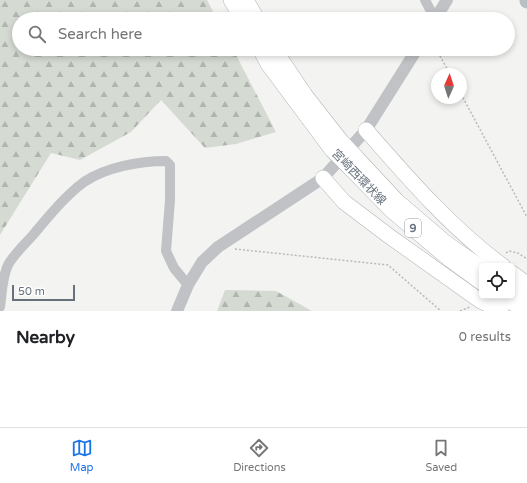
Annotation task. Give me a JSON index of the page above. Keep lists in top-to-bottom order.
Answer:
{
  "streets": {
    "main road": ["宮崎西環状線", "9"]
  },
  "scale_bar": "50 m",
  "north": "top",
  "page": {
    "search": "Search here",
    "scale": "50 m",
    "heading": ["Nearby", "0 results"],
    "nav": ["Map", "Directions", "Saved"]
  }
}
